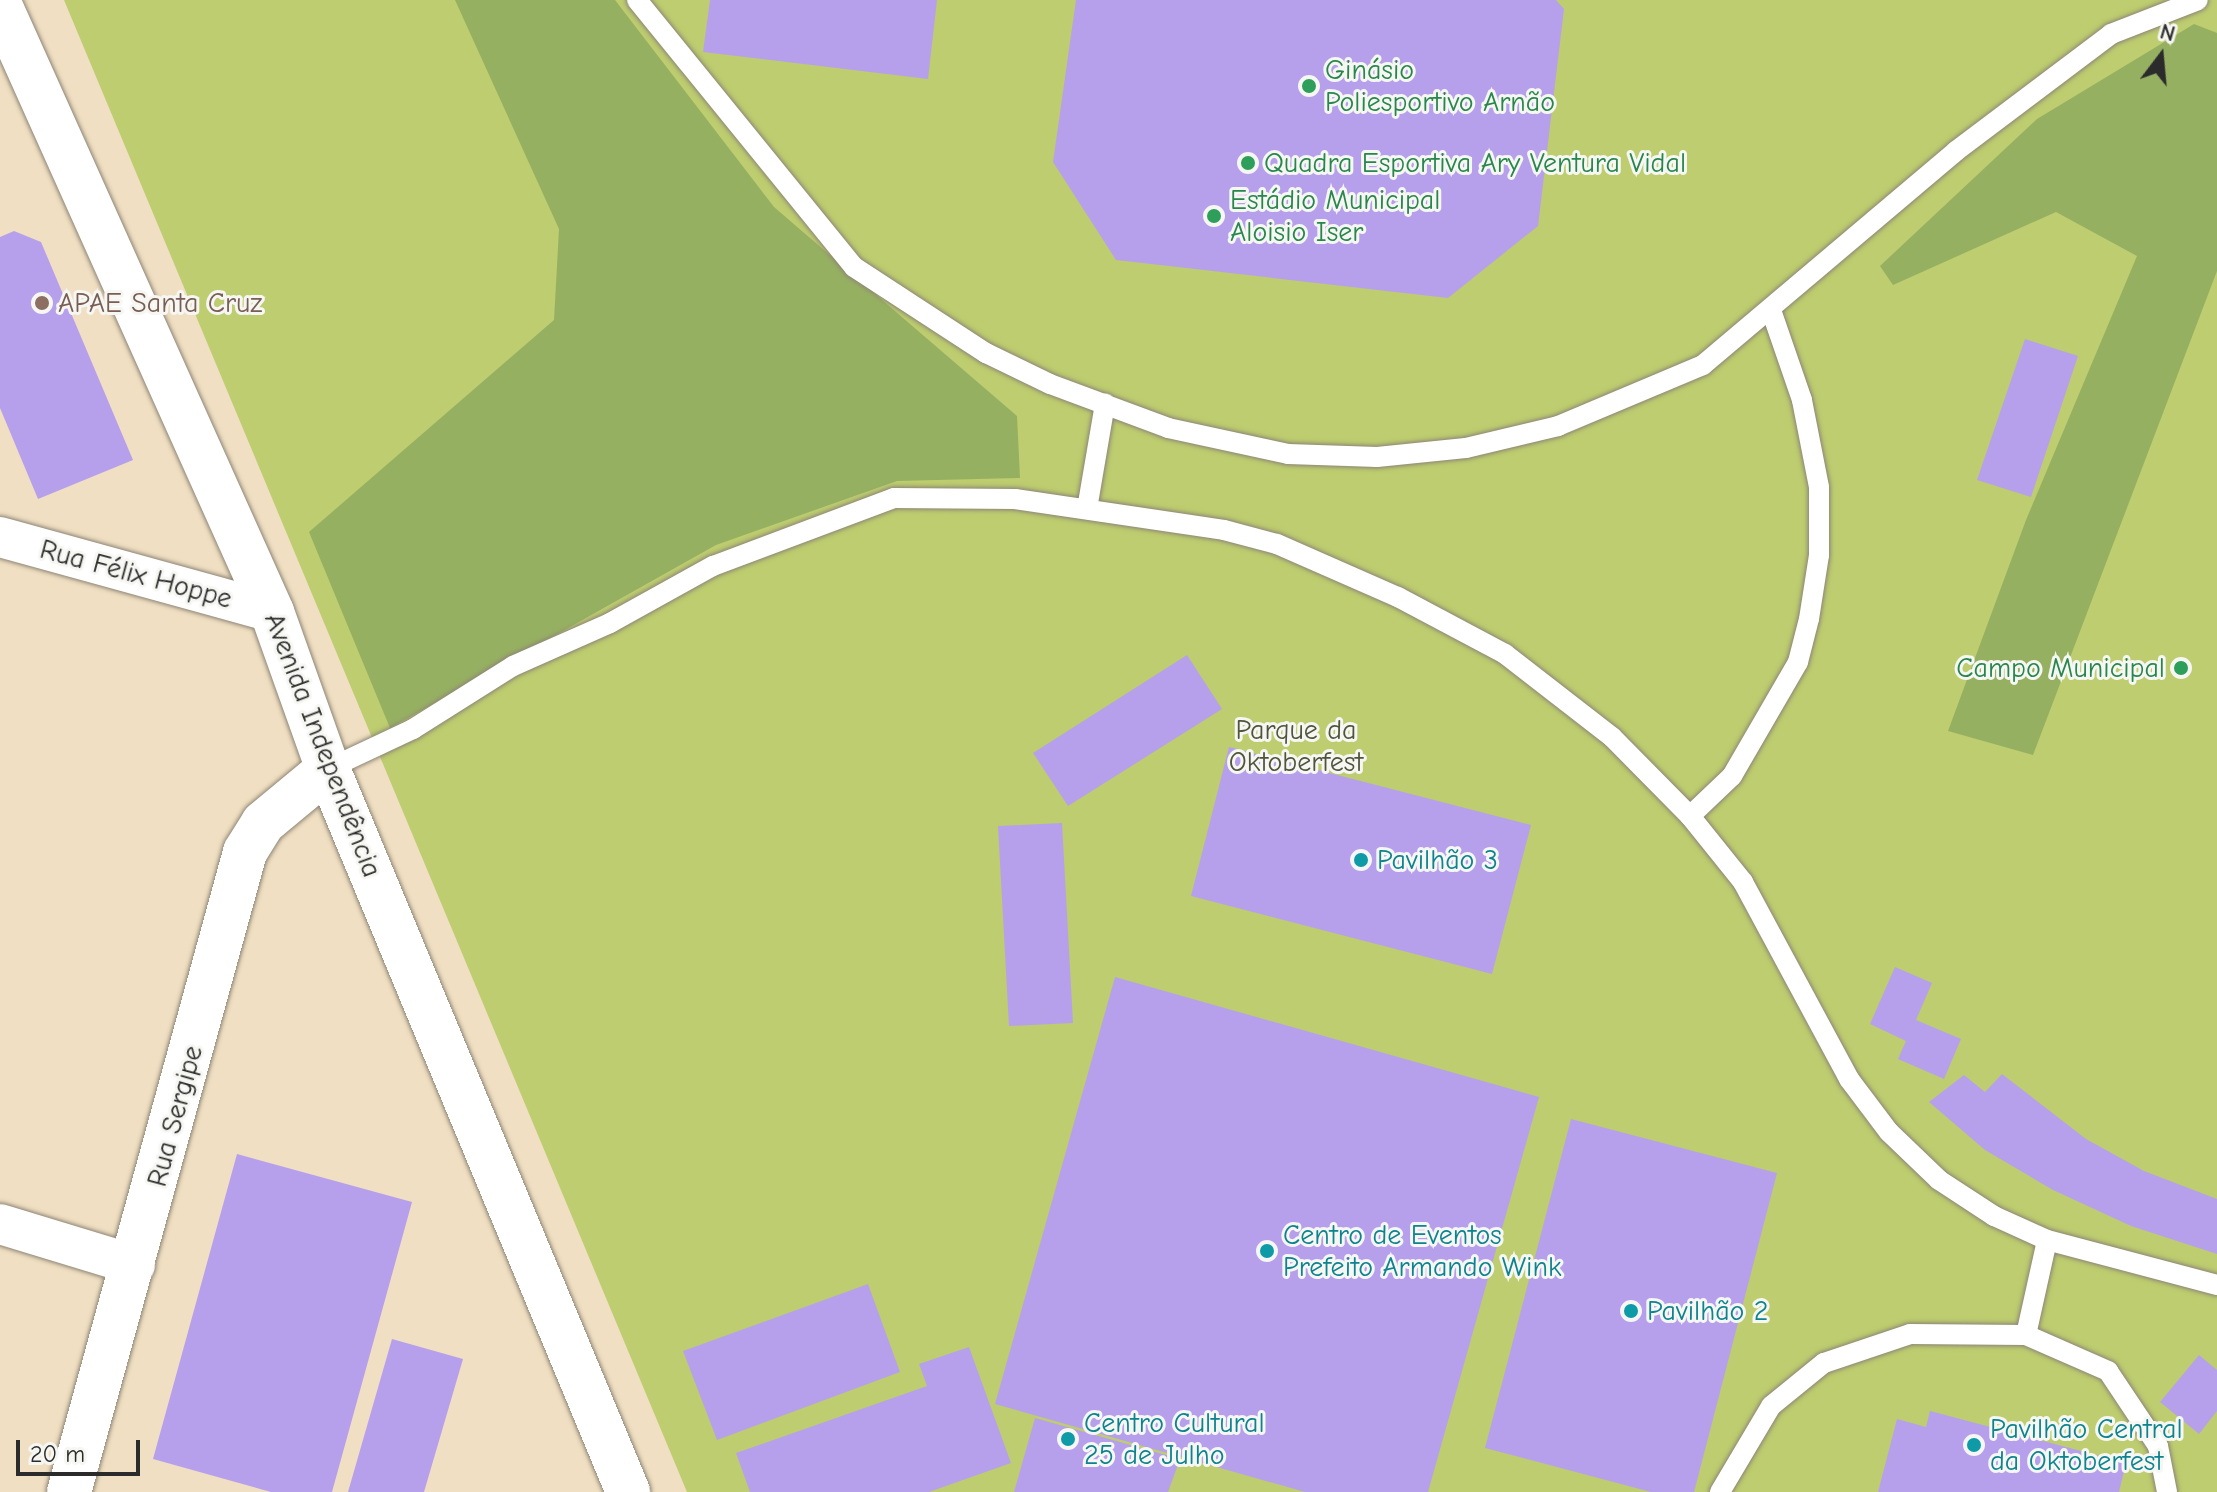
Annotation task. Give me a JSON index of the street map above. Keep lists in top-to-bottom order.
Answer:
{
  "streets": {
    "main road": ["Avenida Independência", "Rua Sergipe"],
    "street": ["Rua Félix Hoppe"]
  },
  "crossings": [
    ["Rua Félix Hoppe", "Avenida Independência"],
    ["Avenida Independência", "Rua Sergipe"]
  ],
  "parks": ["Parque da Oktoberfest"],
  "places": [
    "Ginásio Poliesportivo Arnão",
    "Quadra Esportiva Ary Ventura Vidal",
    "Estádio Municipal Aloisio Iser",
    "APAE Santa Cruz",
    "Campo Municipal",
    "Pavilhão 3",
    "Centro de Eventos Prefeito Armando Wink",
    "Pavilhão 2",
    "Centro Cultural 25 de Julho",
    "Pavilhão Central da Oktoberfest"
  ],
  "scale_bar": "20 m",
  "north": "top"
}
